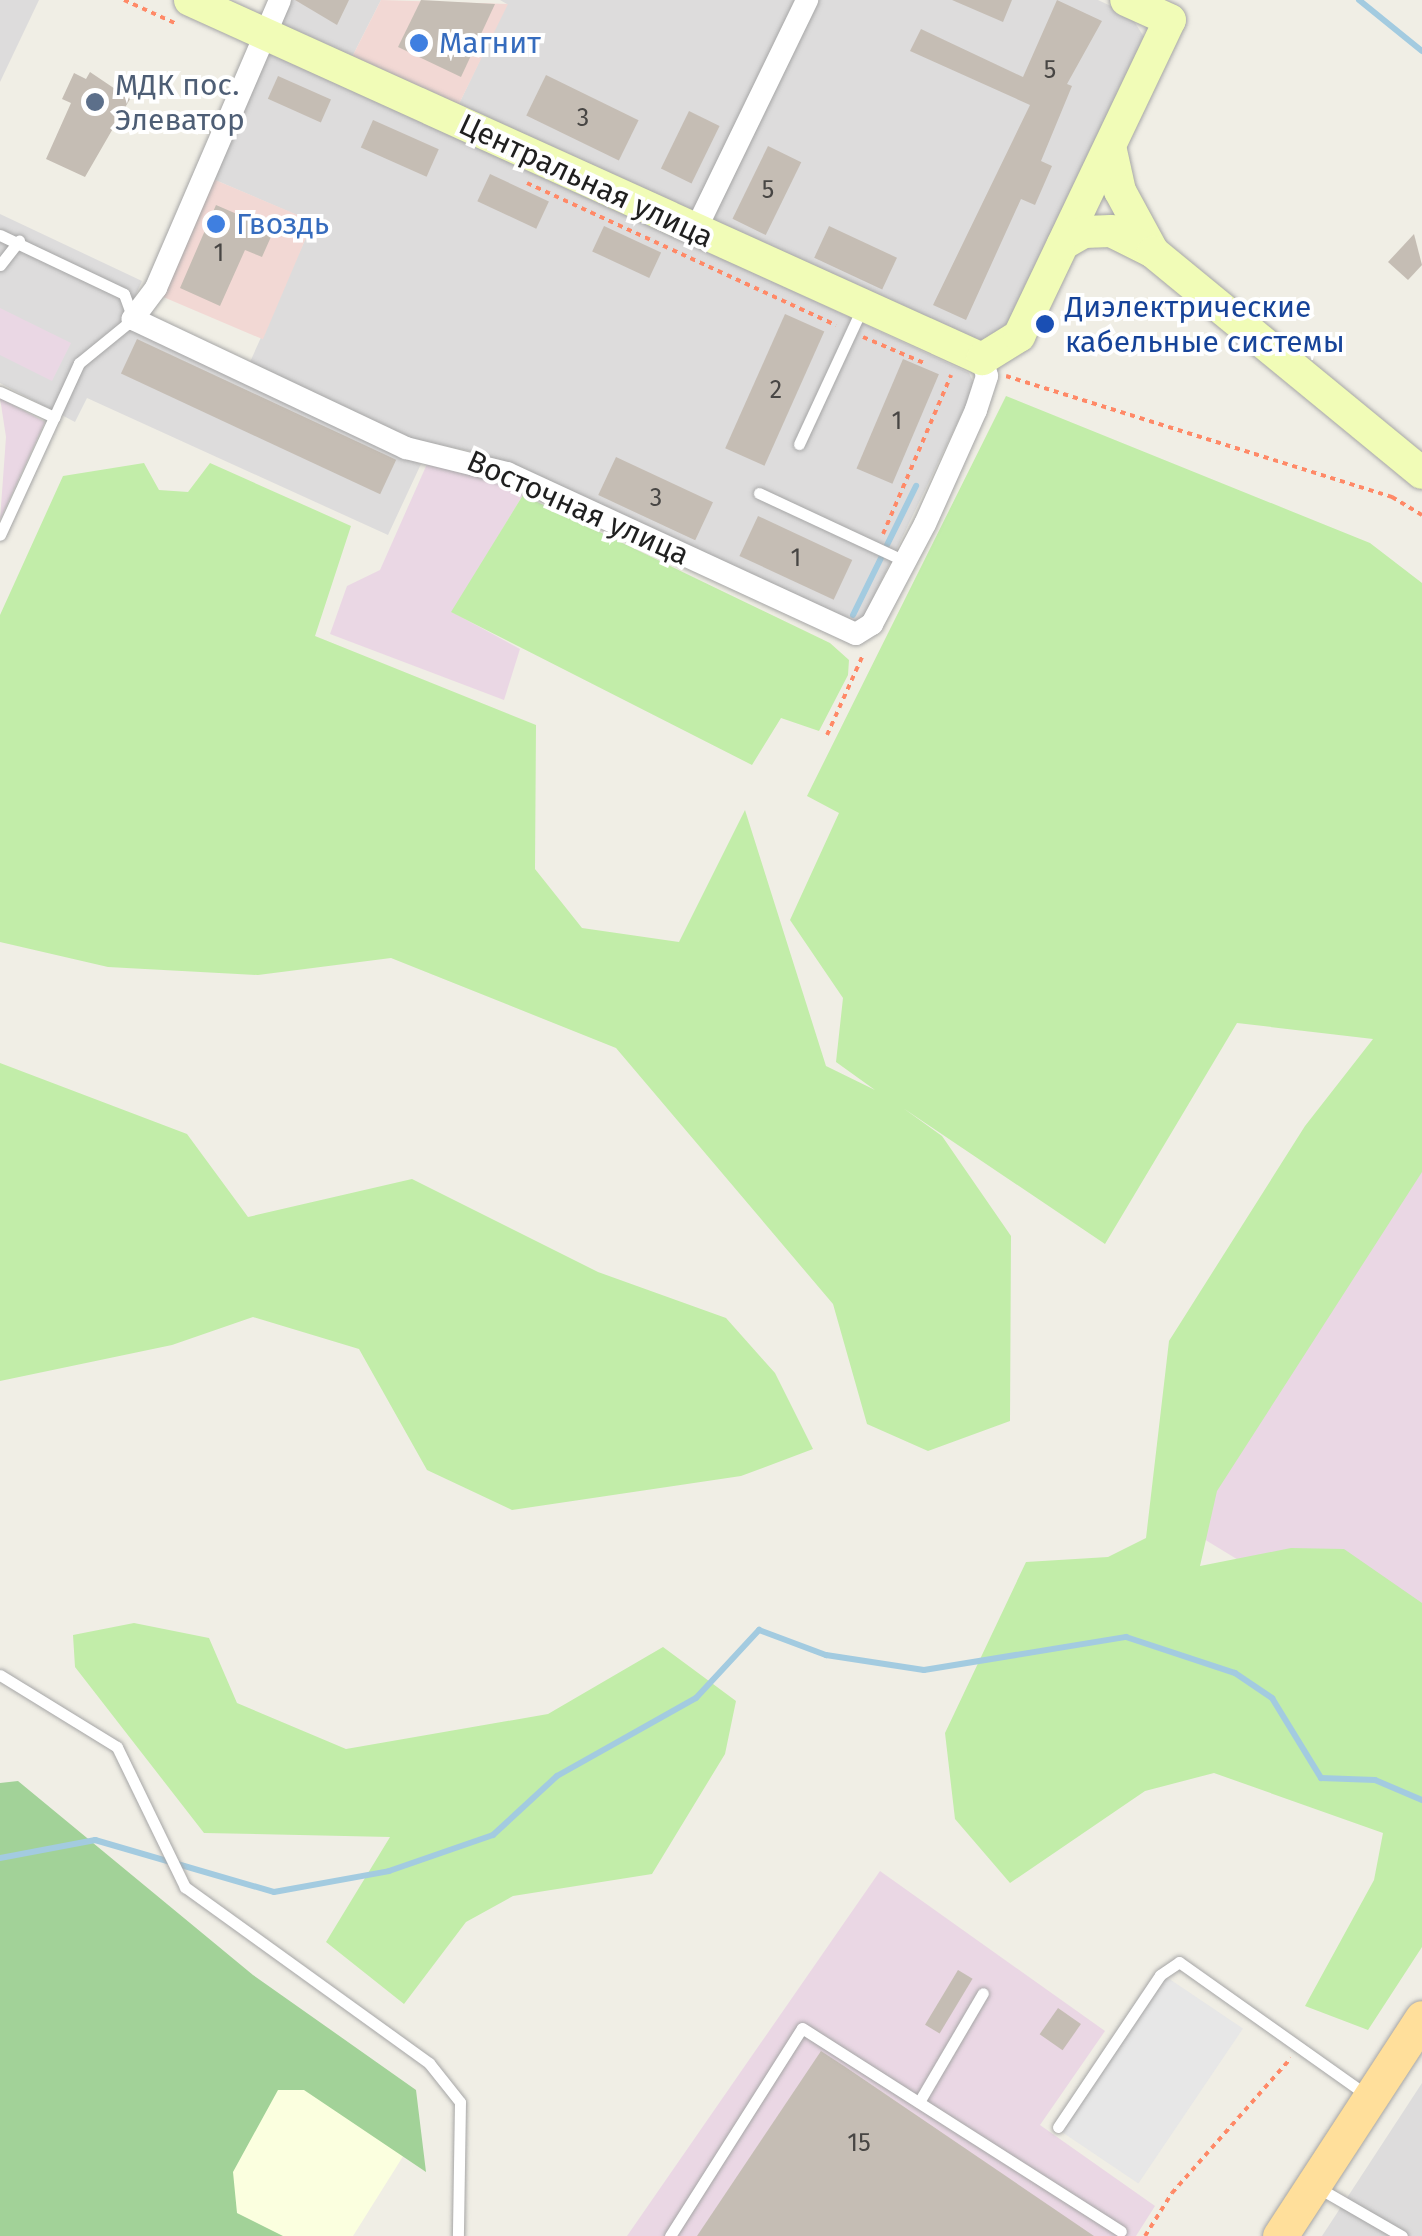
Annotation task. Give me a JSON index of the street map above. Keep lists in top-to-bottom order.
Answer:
{
  "streets": {
    "street": ["Центральная улица", "Восточная улица"]
  },
  "places": [
    "Магнит",
    "МДК пос. Элеватор",
    "Гвоздь",
    "Диэлектрические кабельные системы"
  ],
  "house_numbers": [
    "5",
    "3",
    "5",
    "1",
    "2",
    "1",
    "3",
    "1",
    "15"
  ]
}
